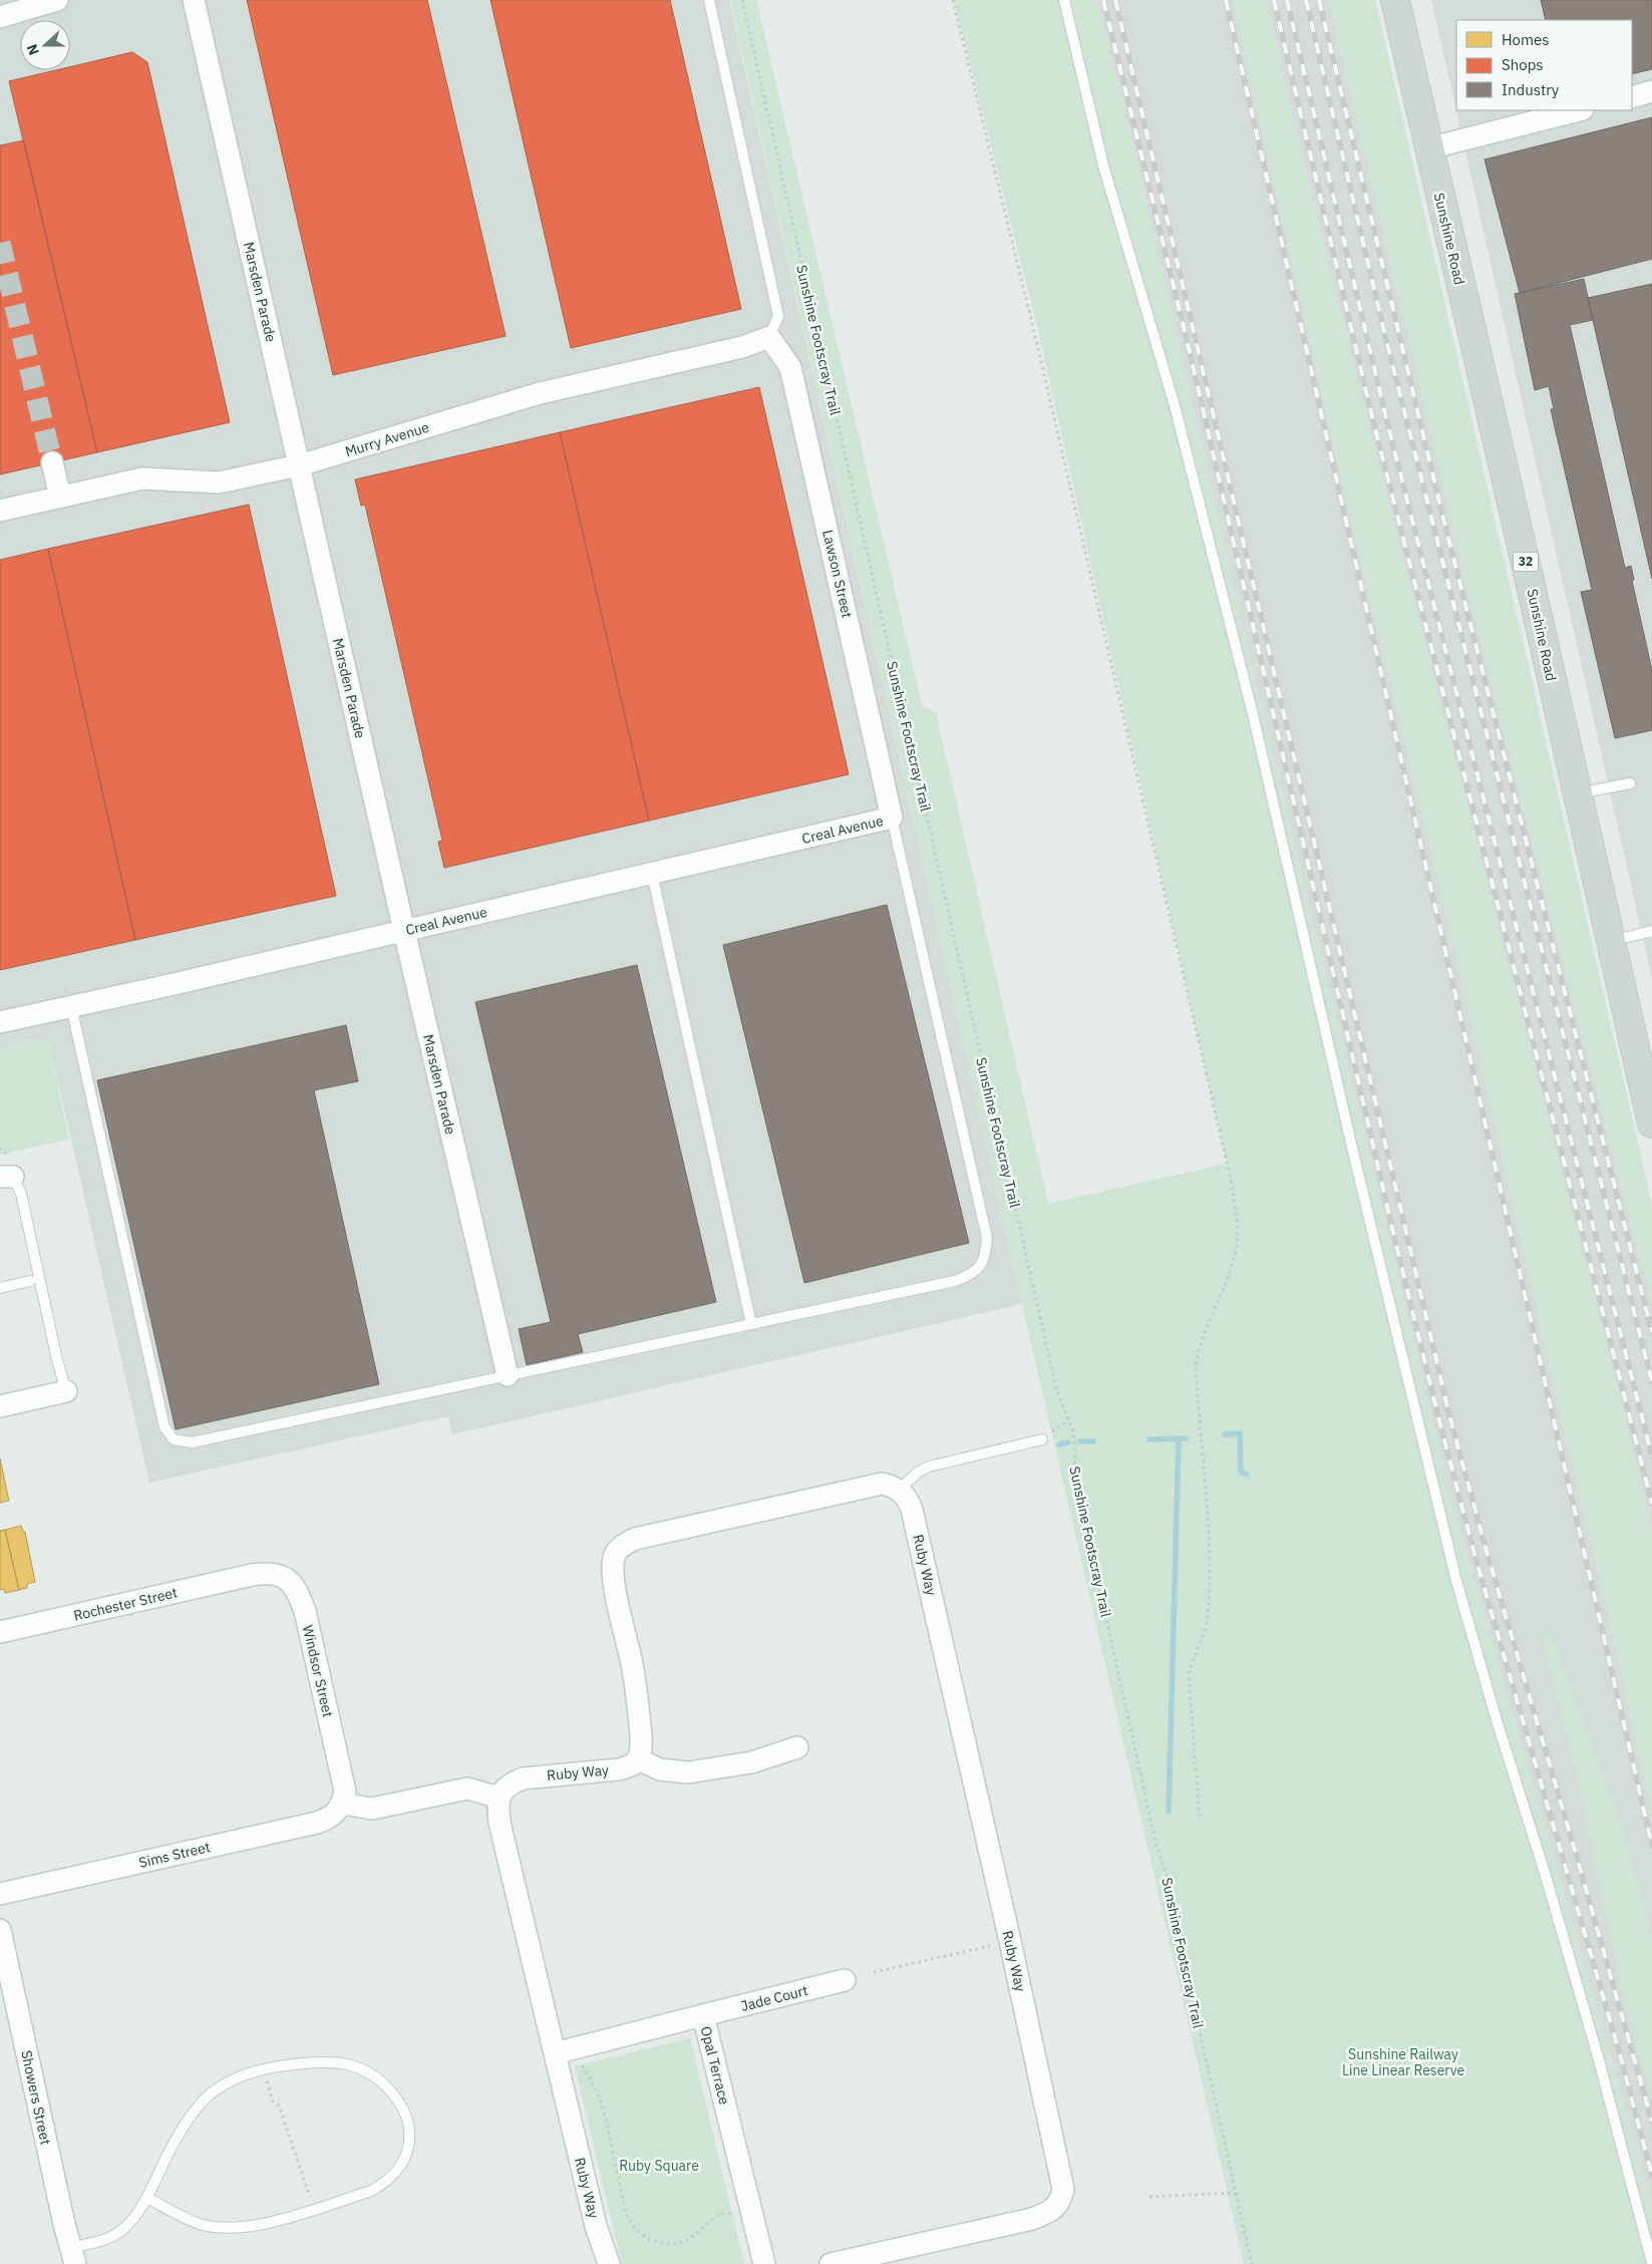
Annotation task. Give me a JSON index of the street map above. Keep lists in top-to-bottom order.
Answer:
{
  "streets": {
    "main road": ["Sunshine Road", "32"],
    "street": [
      "Marsden Parade",
      "Murry Avenue",
      "Lawson Street",
      "Creal Avenue",
      "Ruby Way",
      "Rochester Street",
      "Windsor Street",
      "Sims Street",
      "Jade Court",
      "Opal Terrace",
      "Showers Street"
    ],
    "path": ["Sunshine Footscray Trail"]
  },
  "crossings": [
    ["Marsden Parade", "Murry Avenue"],
    ["Marsden Parade", "Creal Avenue"],
    ["Murry Avenue", "Lawson Street"],
    ["Lawson Street", "Creal Avenue"],
    ["Ruby Way", "Opal Terrace"],
    ["Rochester Street", "Windsor Street"],
    ["Windsor Street", "Sims Street"],
    ["Jade Court", "Opal Terrace"]
  ],
  "parks": ["Sunshine Railway Line Linear Reserve", "Ruby Square"],
  "legend": ["Homes", "Shops", "Industry"],
  "north": "left"
}
